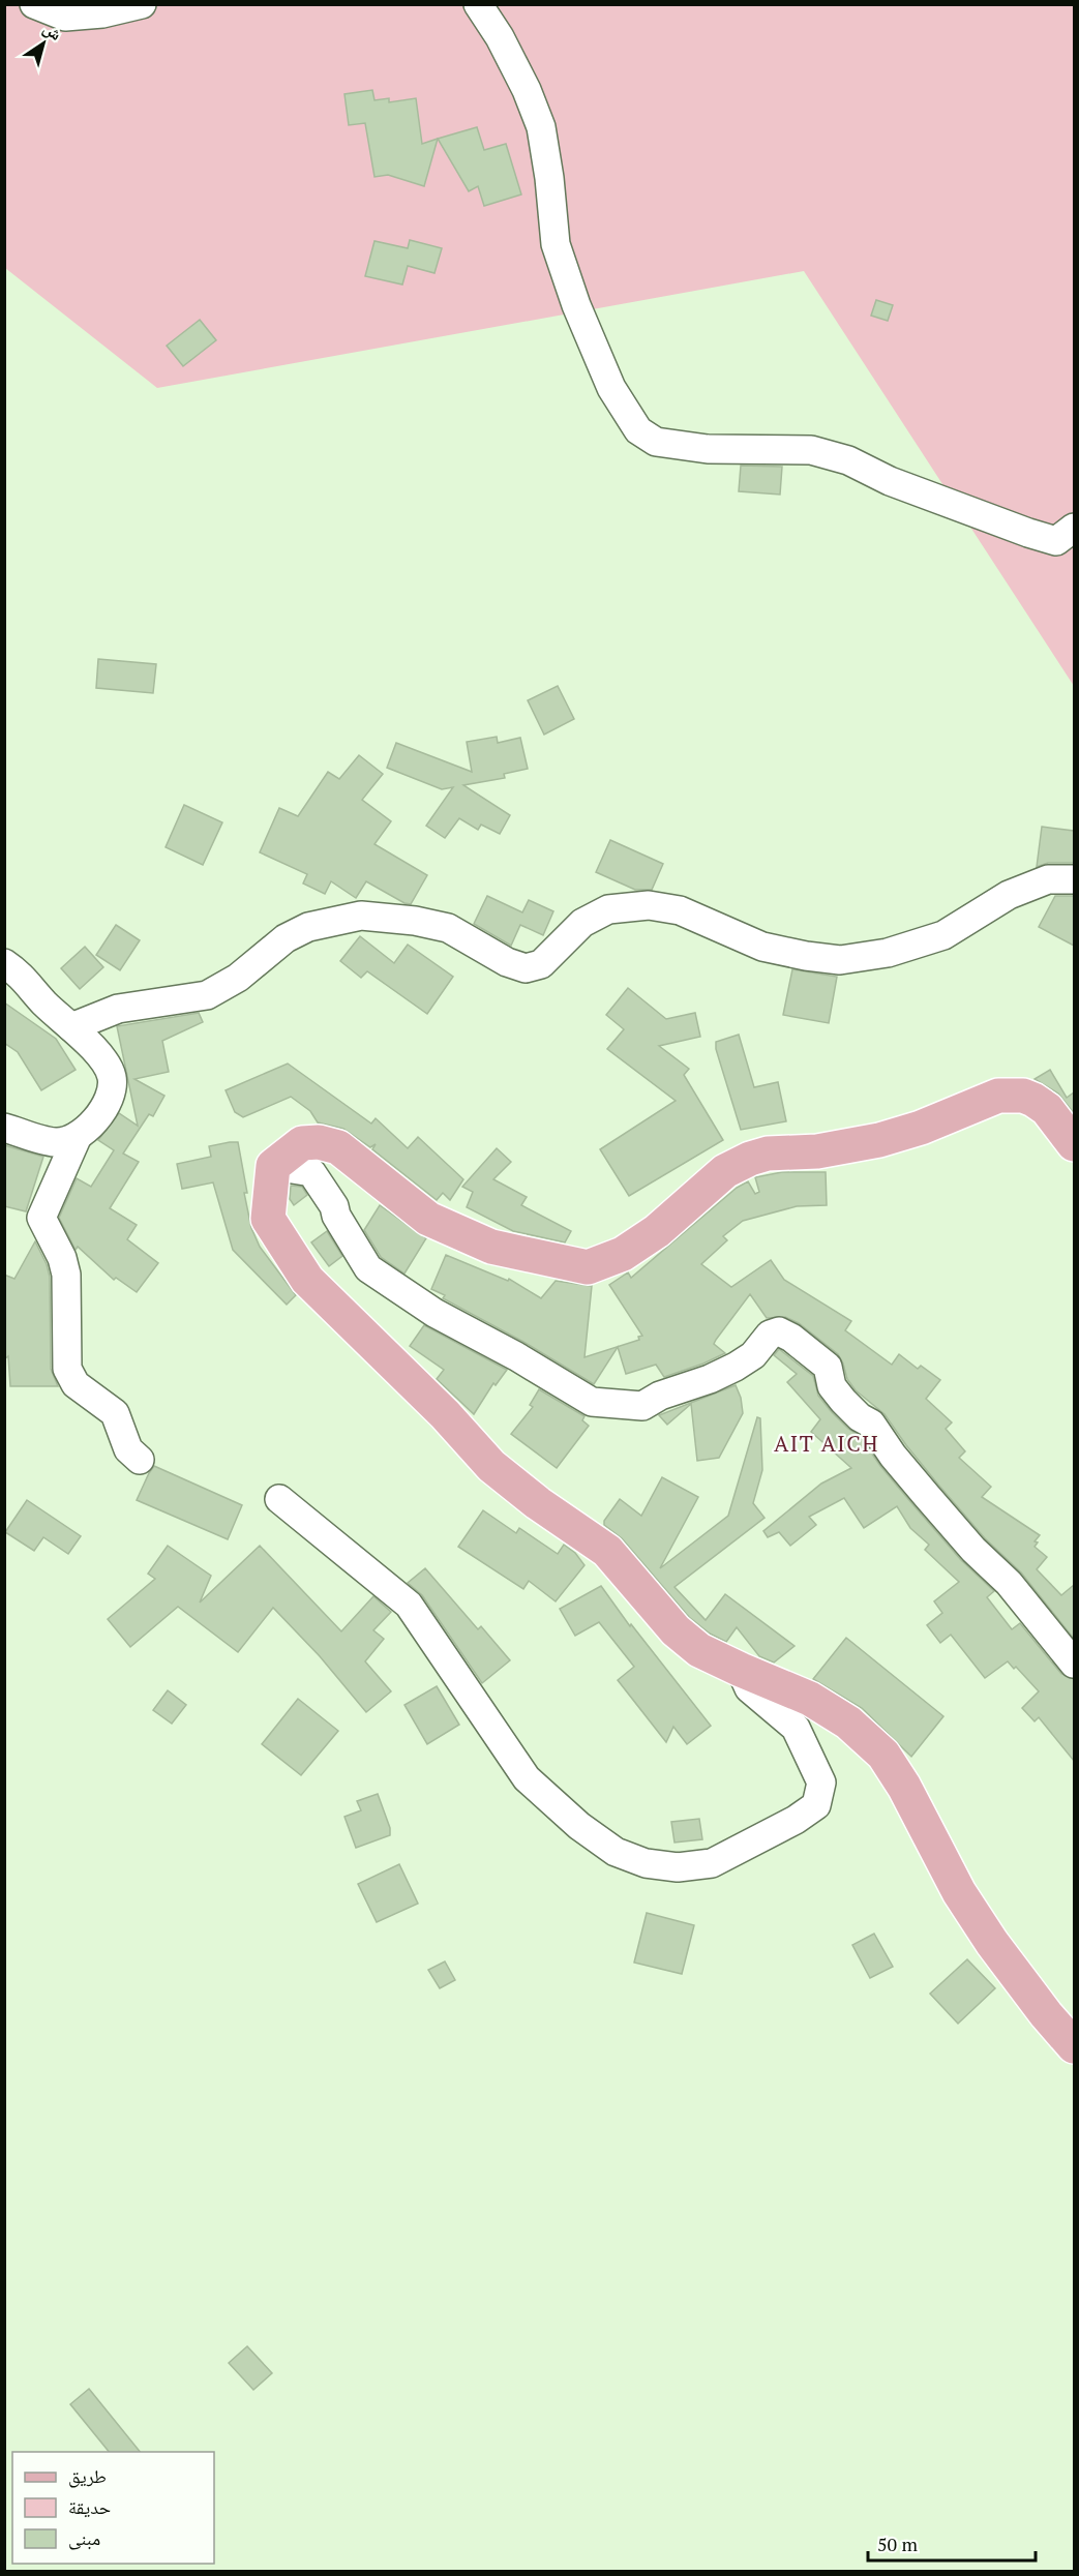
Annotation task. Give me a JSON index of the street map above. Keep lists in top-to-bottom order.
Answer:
{
  "districts": ["AIT AICH"],
  "legend": ["طريق", "حديقة", "مبنى"],
  "scale_bar": "50 m",
  "north": "top right"
}
